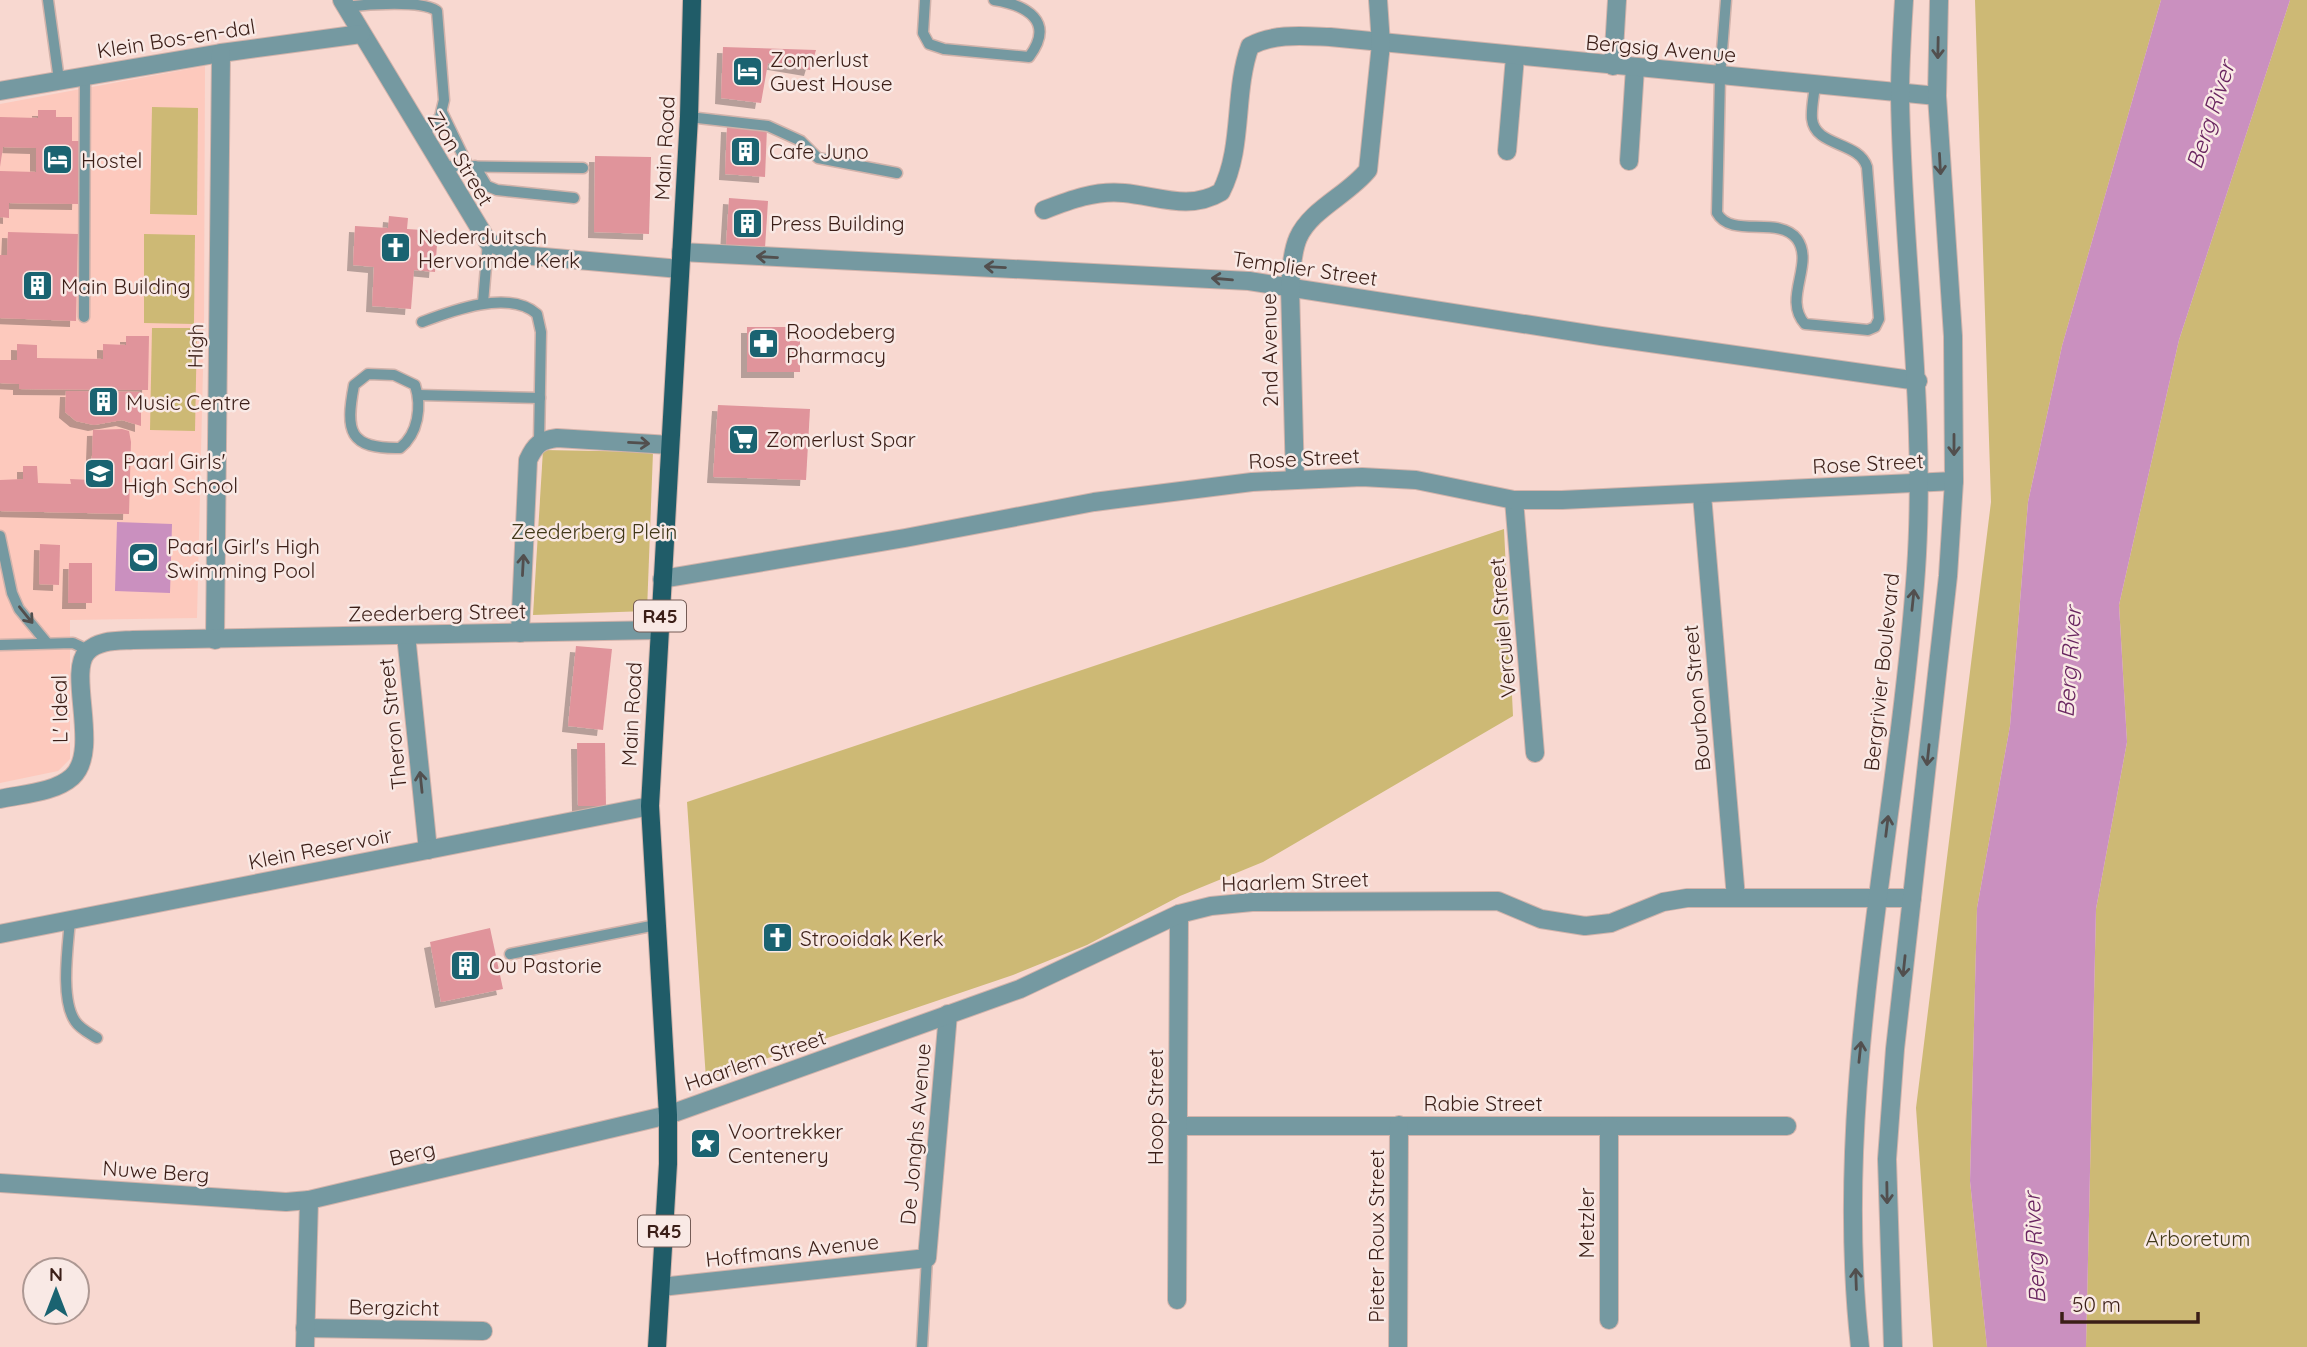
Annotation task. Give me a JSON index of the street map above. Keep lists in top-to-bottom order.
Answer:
{
  "streets": {
    "main road": ["Main Road", "R45"],
    "street": [
      "Klein Bos-en-dal",
      "Bergsig Avenue",
      "Zion Street",
      "Templier Street",
      "High",
      "2nd Avenue",
      "Rose Street",
      "Zeederberg Street",
      "Vercuiel Street",
      "Bergrivier Boulevard",
      "Bourbon Street",
      "L' Ideal",
      "Theron Street",
      "Klein Reservoir",
      "Haarlem Street",
      "Rabie Street",
      "Hoop Street",
      "De Jonghs Avenue",
      "Berg",
      "Nuwe Berg",
      "Metzler",
      "Pieter Roux Street",
      "Hoffmans Avenue",
      "Bergzicht"
    ]
  },
  "crossings": [
    ["Klein Bos-en-dal", "Zion Street"],
    ["Klein Bos-en-dal", "High"],
    ["Bergsig Avenue", "2nd Avenue"],
    ["Bergsig Avenue", "Bergrivier Boulevard"],
    ["Main Road", "Templier Street"],
    ["Main Road", "Rose Street"],
    ["Main Road", "Zeederberg Street"],
    ["Main Road", "Klein Reservoir"],
    ["Main Road", "Haarlem Street"],
    ["Main Road", "Berg"],
    ["Main Road", "Hoffmans Avenue"],
    ["Templier Street", "2nd Avenue"],
    ["Templier Street", "Bergrivier Boulevard"],
    ["High", "Zeederberg Street"],
    ["High", "L' Ideal"],
    ["2nd Avenue", "Rose Street"],
    ["Rose Street", "Vercuiel Street"],
    ["Rose Street", "Bergrivier Boulevard"],
    ["Rose Street", "Bourbon Street"],
    ["Zeederberg Street", "L' Ideal"],
    ["Zeederberg Street", "Theron Street"],
    ["Bergrivier Boulevard", "Haarlem Street"],
    ["Bourbon Street", "Haarlem Street"],
    ["Theron Street", "Klein Reservoir"],
    ["Haarlem Street", "Hoop Street"],
    ["Haarlem Street", "De Jonghs Avenue"],
    ["Haarlem Street", "Berg"],
    ["Rabie Street", "Hoop Street"],
    ["Rabie Street", "Metzler"],
    ["Rabie Street", "Pieter Roux Street"],
    ["De Jonghs Avenue", "Hoffmans Avenue"],
    ["Berg", "Nuwe Berg"]
  ],
  "one_way": ["Templier Street", "Theron Street"],
  "water": ["Berg River"],
  "parks": ["Zeederberg Plein", "Arboretum"],
  "places": {
    "hotel": ["Zomerlust Guest House", "Hostel"],
    "building": [
      "Cafe Juno",
      "Press Building",
      "Main Building",
      "Music Centre",
      "Ou Pastorie"
    ],
    "church": ["Nederduitsch Hervormde Kerk", "Strooidak Kerk"],
    "pharmacy": ["Roodeberg Pharmacy"],
    "supermarket": ["Zomerlust Spar"],
    "school or university": ["Paarl Girls' High School"],
    "sports": ["Paarl Girl's High Swimming Pool"],
    "place": ["Voortrekker Centenery"]
  },
  "scale_bar": "50 m",
  "north": "top"
}
